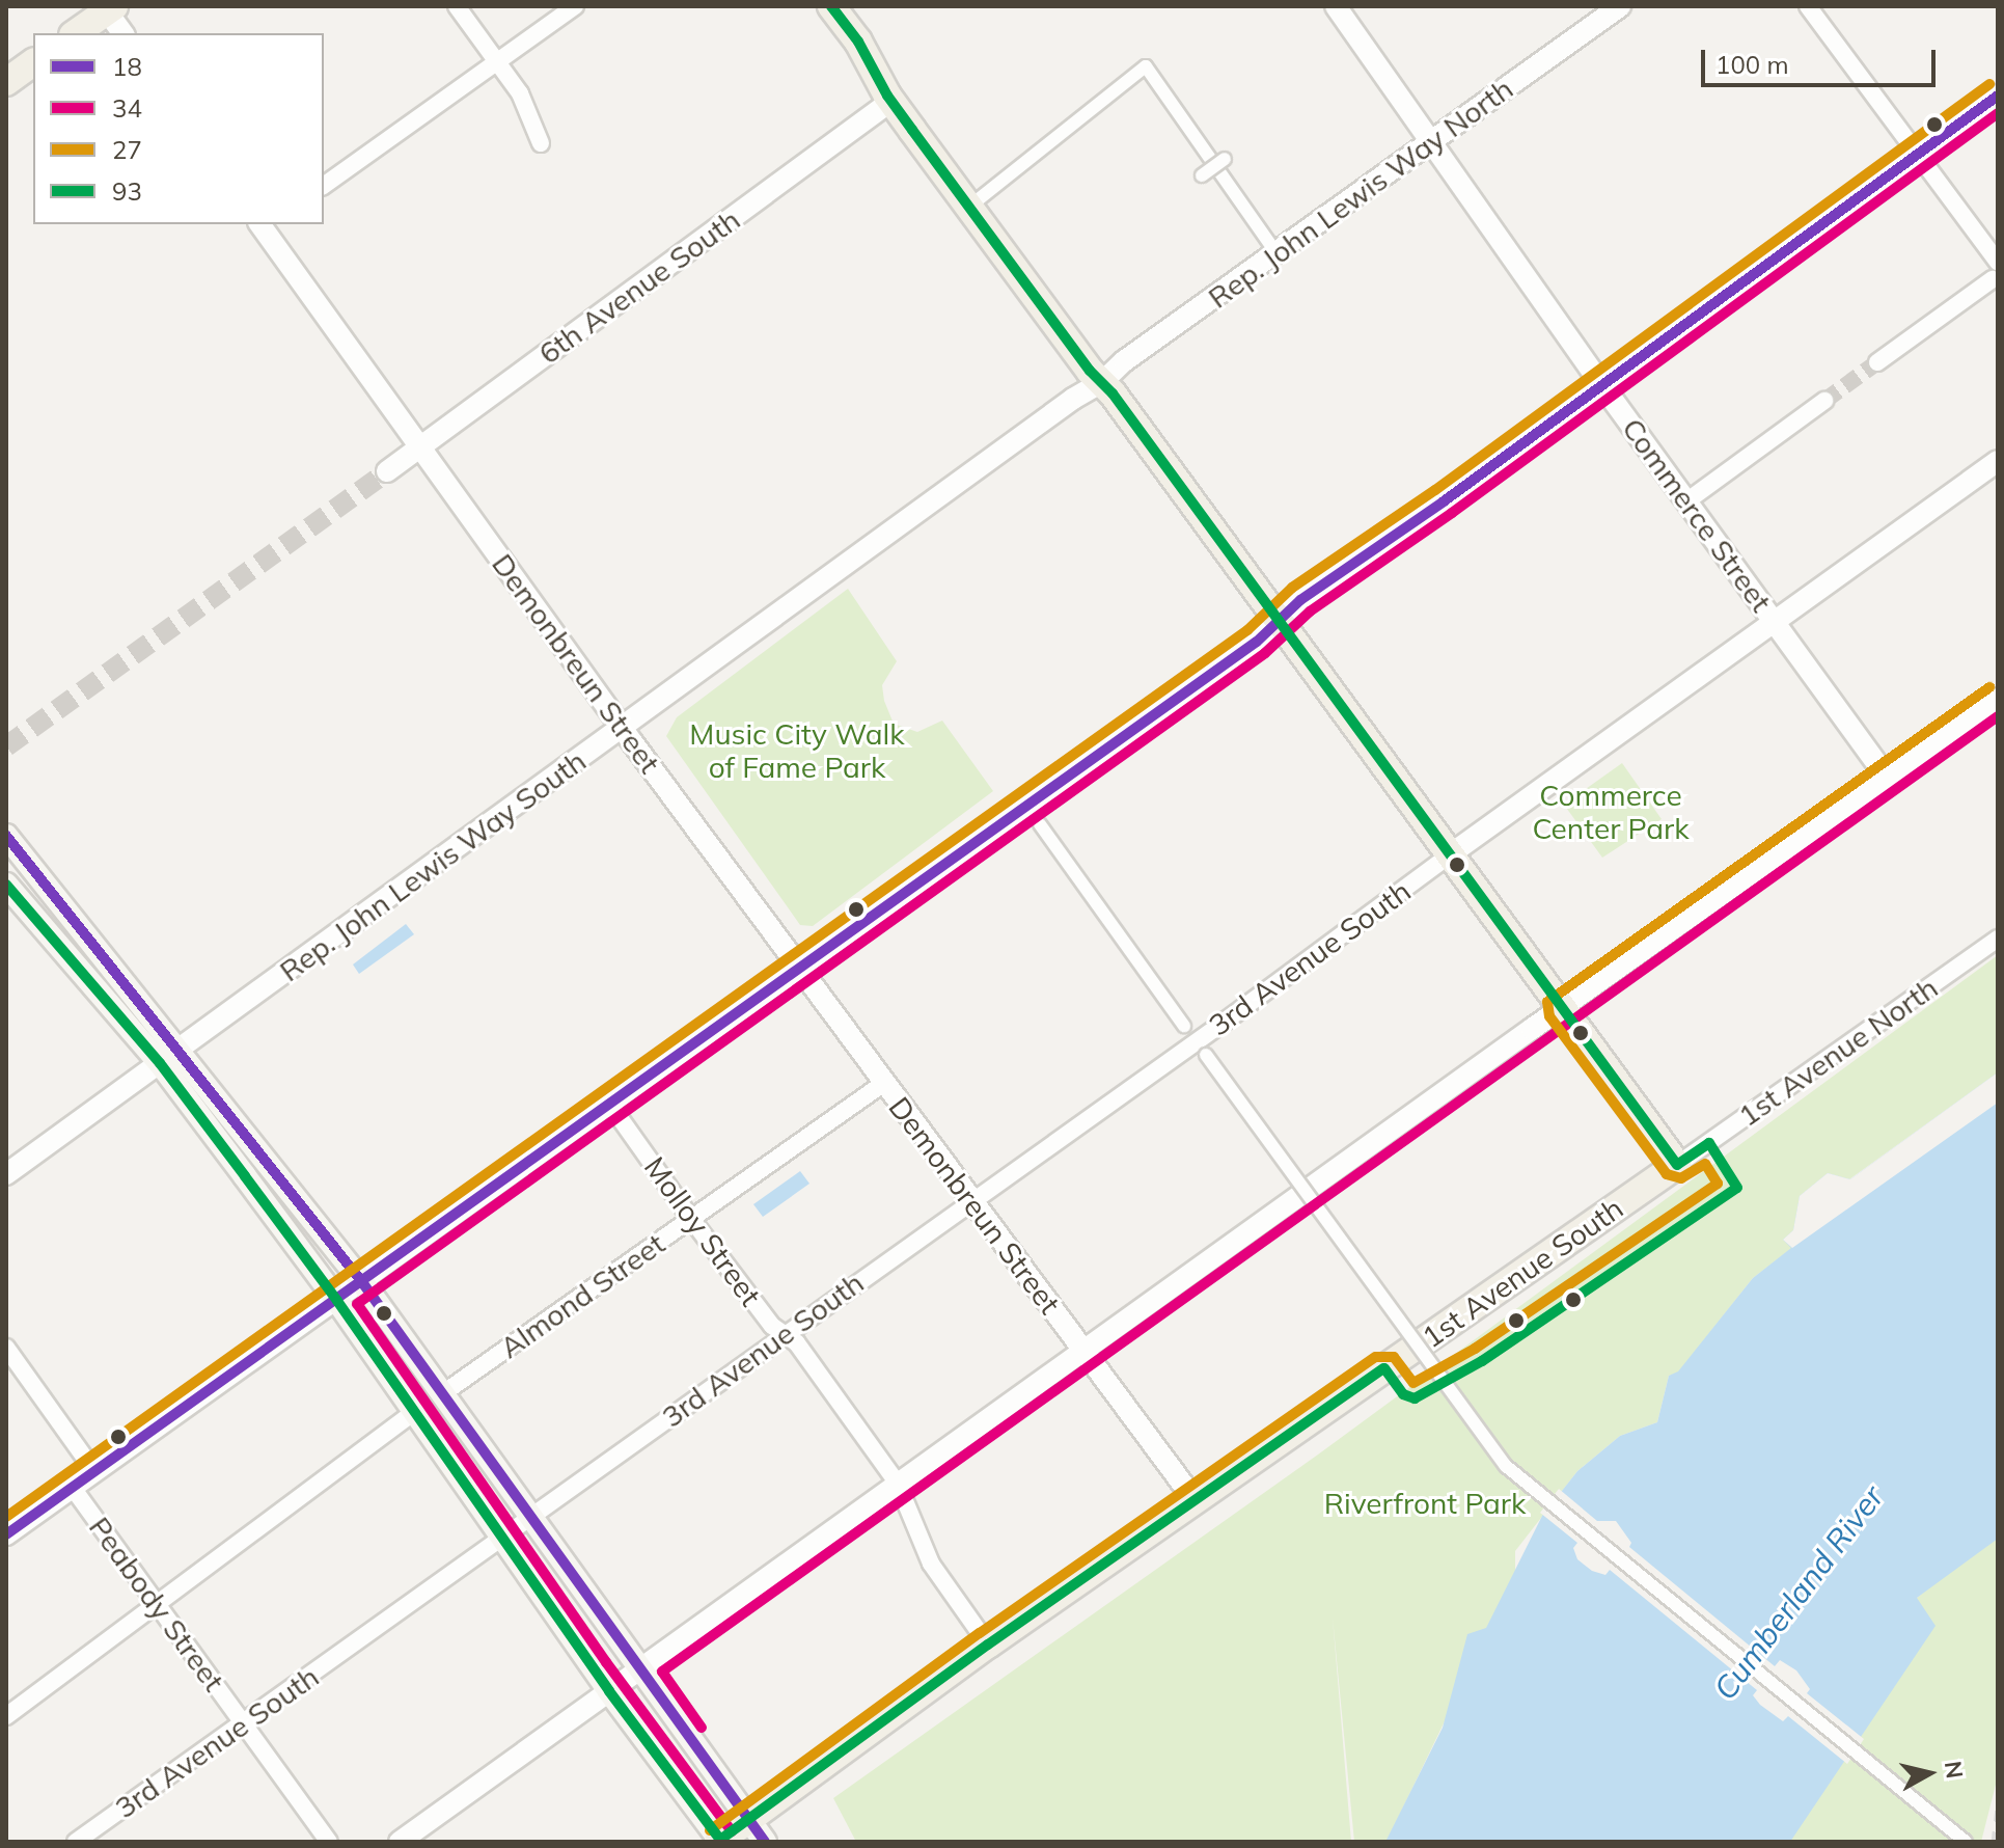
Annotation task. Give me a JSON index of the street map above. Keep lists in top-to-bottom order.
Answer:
{
  "streets": {
    "main road": ["1st Avenue South"],
    "street": [
      "Rep. John Lewis Way North",
      "6th Avenue South",
      "Commerce Street",
      "Demonbreun Street",
      "Rep. John Lewis Way South",
      "3rd Avenue South",
      "1st Avenue North",
      "Molloy Street",
      "Almond Street",
      "Peabody Street"
    ]
  },
  "crossings": [
    ["Rep. John Lewis Way North", "Commerce Street"],
    ["Rep. John Lewis Way North", "Rep. John Lewis Way South"],
    ["6th Avenue South", "Demonbreun Street"],
    ["Demonbreun Street", "Rep. John Lewis Way South"],
    ["Demonbreun Street", "3rd Avenue South"],
    ["Demonbreun Street", "1st Avenue South"],
    ["Demonbreun Street", "Almond Street"],
    ["3rd Avenue South", "Molloy Street"],
    ["3rd Avenue South", "Peabody Street"],
    ["1st Avenue North", "1st Avenue South"],
    ["Molloy Street", "1st Avenue South"],
    ["Molloy Street", "Almond Street"]
  ],
  "water": ["Cumberland River"],
  "parks": ["Music City Walk of Fame Park", "Commerce Center Park", "Riverfront Park"],
  "lines": [
    "transit line 93",
    "transit line 27",
    "transit line 18",
    "transit line 34"
  ],
  "legend": [
    "18",
    "34",
    "27",
    "93"
  ],
  "scale_bar": "100 m",
  "north": "right"
}
